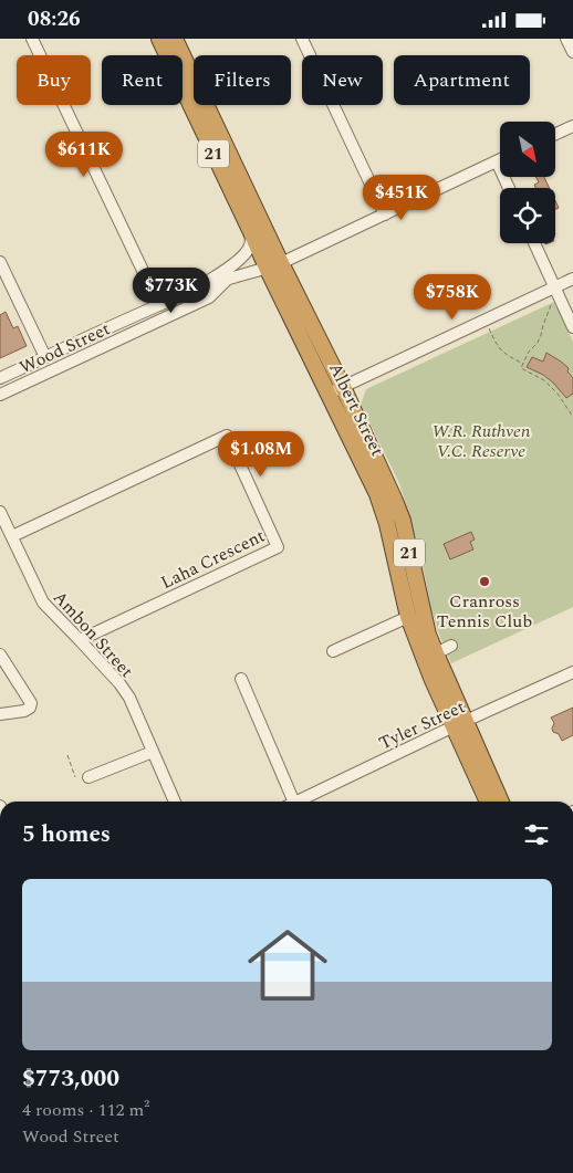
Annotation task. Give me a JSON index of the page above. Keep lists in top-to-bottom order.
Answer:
{
  "streets": {
    "highway": ["21", "Albert Street"],
    "street": [
      "Wood Street",
      "Laha Crescent",
      "Ambon Street",
      "Tyler Street"
    ]
  },
  "crossings": [
    ["Wood Street", "Albert Street"],
    ["Albert Street", "Tyler Street"],
    ["Laha Crescent", "Ambon Street"]
  ],
  "parks": ["W.R. Ruthven V.C. Reserve"],
  "places": ["Cranross Tennis Club"],
  "north": "bottom right",
  "page": {
    "status": "08:26",
    "chip": [
      "Buy",
      "Rent",
      "Filters",
      "New",
      "Apartment"
    ],
    "price": [
      "$611K",
      "$451K",
      "$773K",
      "$758K",
      "$1.08M"
    ],
    "heading": "5 homes",
    "list": [
      {
        "name": "$773,000",
        "note": "4 rooms · 112 m² · Wood Street"
      }
    ]
  }
}
